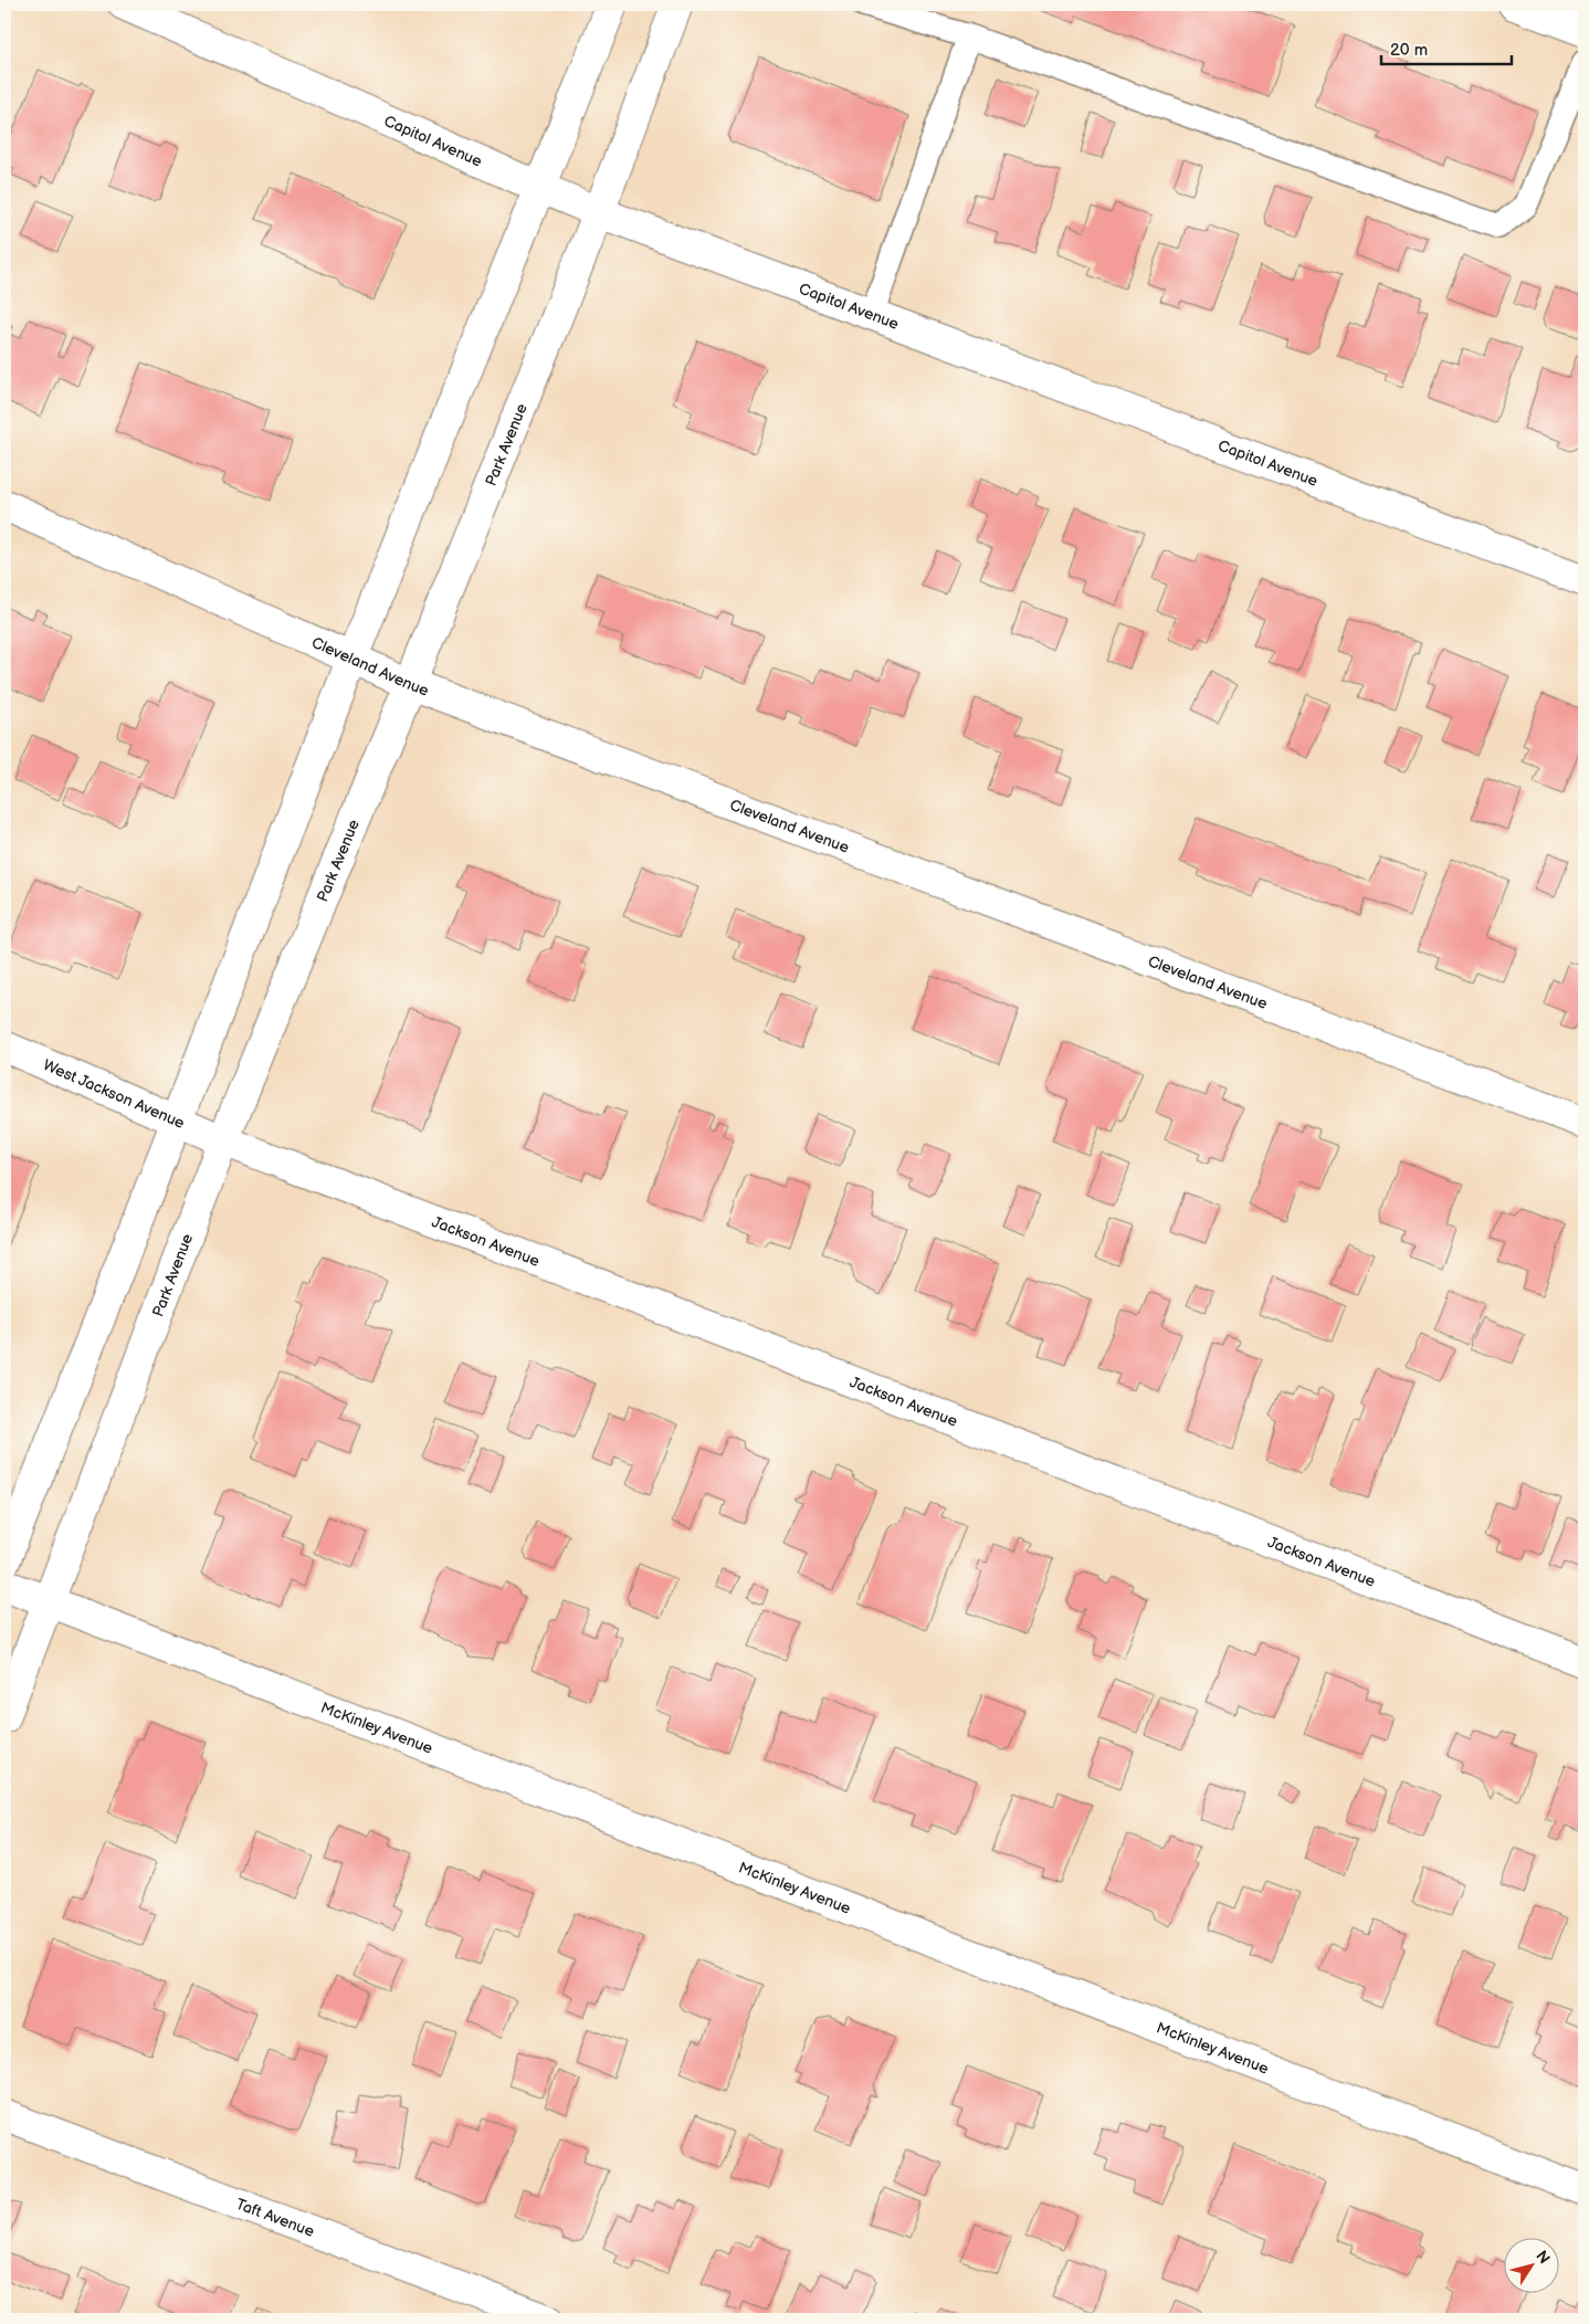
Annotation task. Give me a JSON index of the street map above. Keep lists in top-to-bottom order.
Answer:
{
  "streets": {
    "street": [
      "Capitol Avenue",
      "Park Avenue",
      "Cleveland Avenue",
      "West Jackson Avenue",
      "Jackson Avenue",
      "McKinley Avenue",
      "Taft Avenue"
    ]
  },
  "crossings": [
    ["Capitol Avenue", "Park Avenue"],
    ["Park Avenue", "Cleveland Avenue"],
    ["Park Avenue", "West Jackson Avenue"],
    ["Park Avenue", "Jackson Avenue"],
    ["Park Avenue", "McKinley Avenue"],
    ["West Jackson Avenue", "Jackson Avenue"]
  ],
  "scale_bar": "20 m",
  "north": "top right"
}
